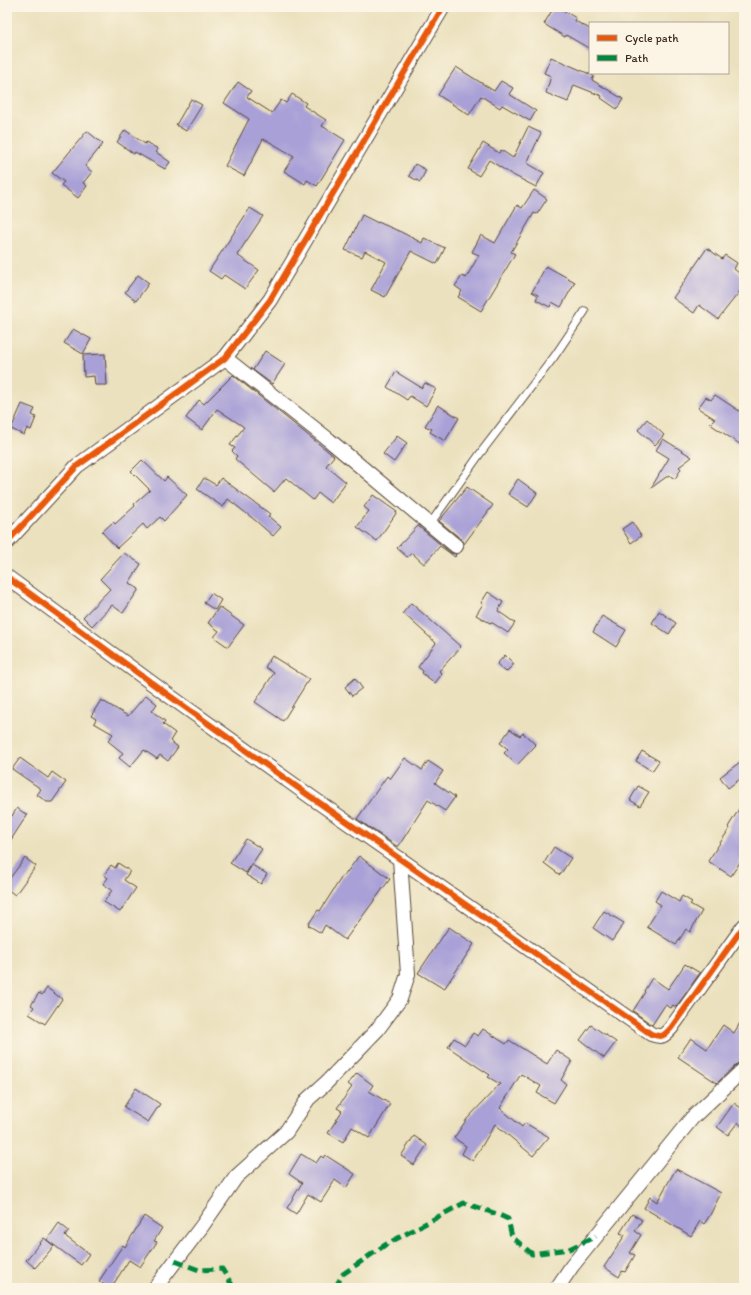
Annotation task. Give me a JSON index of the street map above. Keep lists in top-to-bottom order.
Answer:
{
  "legend": ["Cycle path", "Path"]
}
